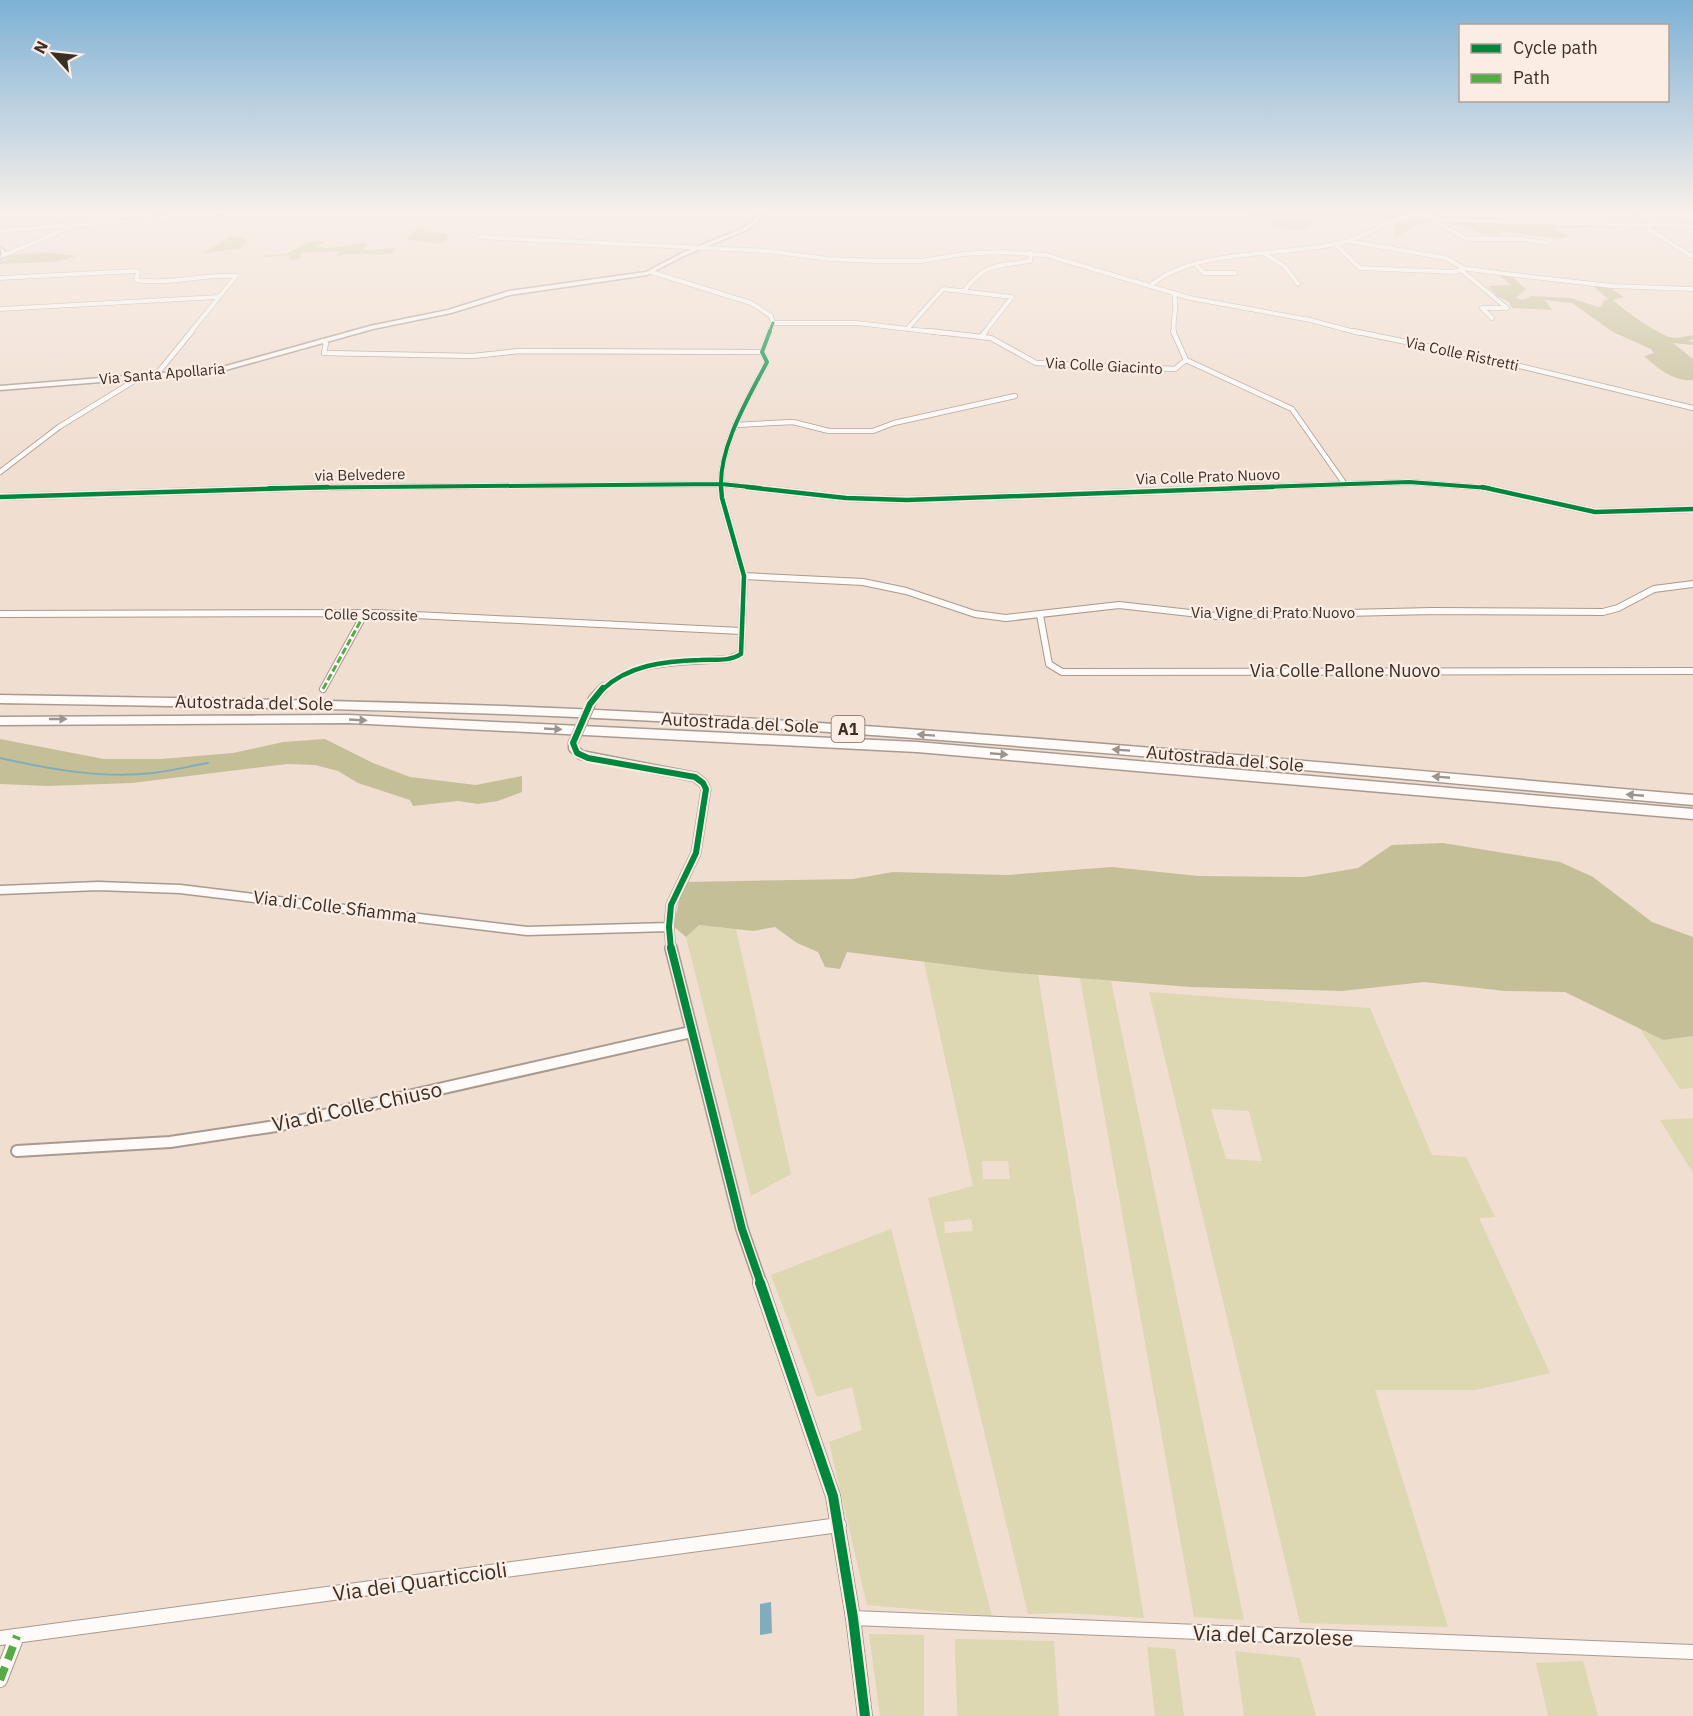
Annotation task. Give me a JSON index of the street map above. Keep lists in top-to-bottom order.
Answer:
{
  "streets": {
    "highway": ["Autostrada del Sole", "A1"],
    "street": [
      "Via Colle Ristretti",
      "Via Colle Giacinto",
      "Via Santa Apollaria",
      "via Belvedere",
      "Via Colle Prato Nuovo",
      "Via Vigne di Prato Nuovo",
      "Colle Scossite",
      "Via Colle Pallone Nuovo",
      "Via di Colle Sfiamma",
      "Via di Colle Chiuso",
      "Via dei Quarticcioli",
      "Via del Carzolese"
    ]
  },
  "crossings": [
    ["Via Colle Ristretti", "Via Colle Giacinto"],
    ["Via Colle Giacinto", "Via Colle Prato Nuovo"],
    ["via Belvedere", "Via Colle Prato Nuovo"],
    ["Via Vigne di Prato Nuovo", "Via Colle Pallone Nuovo"]
  ],
  "legend": ["Cycle path", "Path"],
  "north": "top left"
}
